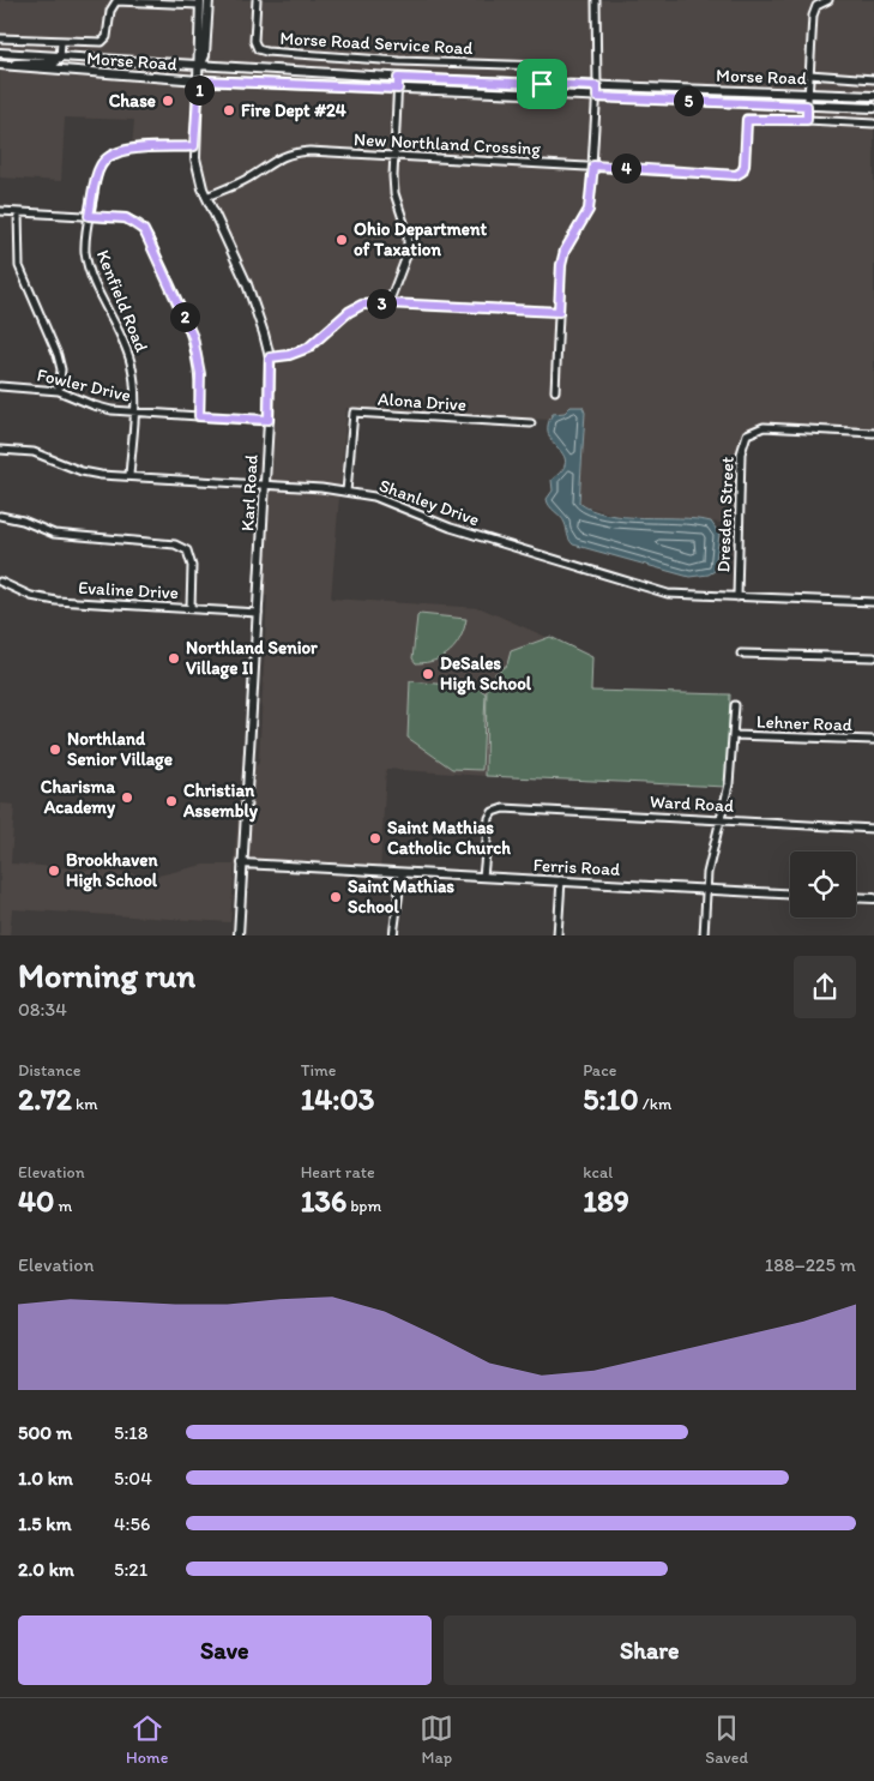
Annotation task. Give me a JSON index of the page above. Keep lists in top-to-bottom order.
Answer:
{
  "streets": {
    "main road": ["Morse Road", "Karl Road", "Ferris Road"],
    "street": [
      "Morse Road Service Road",
      "New Northland Crossing",
      "Kenfield Road",
      "Fowler Drive",
      "Alona Drive",
      "Shanley Drive",
      "Dresden Street",
      "Evaline Drive",
      "Lehner Road",
      "Ward Road"
    ]
  },
  "crossings": [
    ["Morse Road", "Karl Road"],
    ["New Northland Crossing", "Karl Road"],
    ["Kenfield Road", "Fowler Drive"],
    ["Kenfield Road", "Karl Road"],
    ["Kenfield Road", "Shanley Drive"],
    ["Fowler Drive", "Karl Road"],
    ["Alona Drive", "Shanley Drive"],
    ["Karl Road", "Shanley Drive"],
    ["Karl Road", "Evaline Drive"],
    ["Karl Road", "Ferris Road"],
    ["Shanley Drive", "Dresden Street"],
    ["Ward Road", "Ferris Road"]
  ],
  "places": [
    "Chase",
    "Fire Dept #24",
    "Ohio Department of Taxation",
    "Northland Senior Village II",
    "DeSales High School",
    "Northland Senior Village",
    "Charisma Academy",
    "Christian Assembly",
    "Saint Mathias Catholic Church",
    "Brookhaven High School",
    "Saint Mathias School"
  ],
  "page": {
    "pins": [
      "1",
      "5",
      "4",
      "3",
      "2"
    ],
    "heading": ["Morning run", "08:34"],
    "stats": [
      ["Distance", "2.72 km"],
      ["Time", "14:03"],
      ["Pace", "5:10 /km"],
      ["Elevation", "40 m"],
      ["Heart rate", "136 bpm"],
      ["kcal", "189"]
    ],
    "chart": ["Elevation", "188–225 m"],
    "list": [
      {
        "name": "500 m",
        "note": "5:18"
      },
      {
        "name": "1.0 km",
        "note": "5:04"
      },
      {
        "name": "1.5 km",
        "note": "4:56"
      },
      {
        "name": "2.0 km",
        "note": "5:21"
      }
    ],
    "buttons": ["Save", "Share"],
    "tabs": ["Home", "Map", "Saved"]
  }
}
